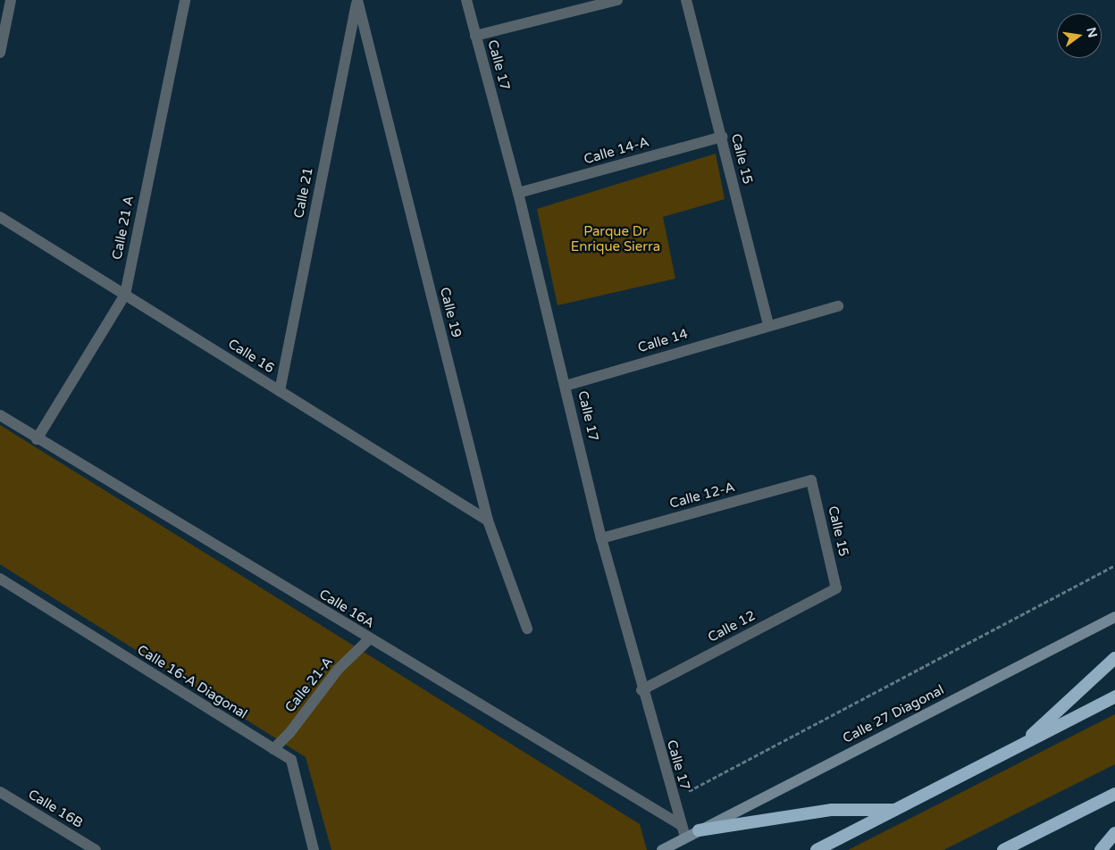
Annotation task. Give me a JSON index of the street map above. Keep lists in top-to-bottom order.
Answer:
{
  "streets": {
    "main road": ["Calle 27 Diagonal"],
    "street": [
      "Calle 17",
      "Calle 14-A",
      "Calle 15",
      "Calle 21",
      "Calle 21 A",
      "Calle 19",
      "Calle 14",
      "Calle 16",
      "Calle 12-A",
      "Calle 16A",
      "Calle 12",
      "Calle 16-A Diagonal",
      "Calle 21-A",
      "Calle 16B"
    ]
  },
  "crossings": [
    ["Calle 17", "Calle 14-A"],
    ["Calle 17", "Calle 14"],
    ["Calle 17", "Calle 12-A"],
    ["Calle 17", "Calle 16A"],
    ["Calle 17", "Calle 12"],
    ["Calle 17", "Calle 27 Diagonal"],
    ["Calle 14-A", "Calle 15"],
    ["Calle 15", "Calle 14"],
    ["Calle 15", "Calle 12-A"],
    ["Calle 15", "Calle 12"],
    ["Calle 21", "Calle 19"],
    ["Calle 21", "Calle 16"],
    ["Calle 21 A", "Calle 16"],
    ["Calle 21 A", "Calle 16A"],
    ["Calle 19", "Calle 16"],
    ["Calle 16A", "Calle 21-A"],
    ["Calle 16-A Diagonal", "Calle 21-A"]
  ],
  "parks": ["Parque Dr Enrique Sierra"],
  "north": "right"
}
